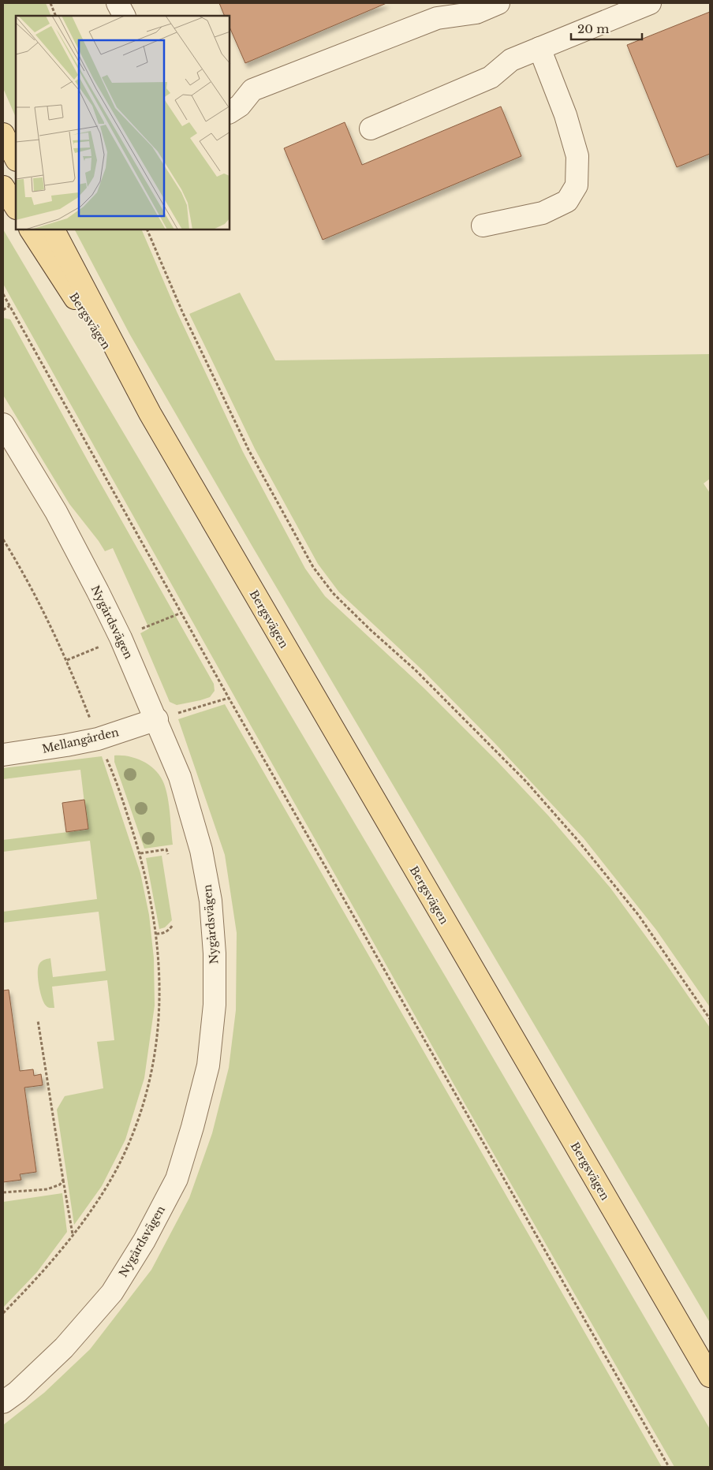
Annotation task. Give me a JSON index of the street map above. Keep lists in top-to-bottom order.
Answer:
{
  "streets": {
    "main road": ["Bergsvägen"],
    "street": ["Nygårdsvägen", "Mellangården"]
  },
  "crossings": [
    ["Nygårdsvägen", "Mellangården"]
  ],
  "scale_bar": "20 m"
}
